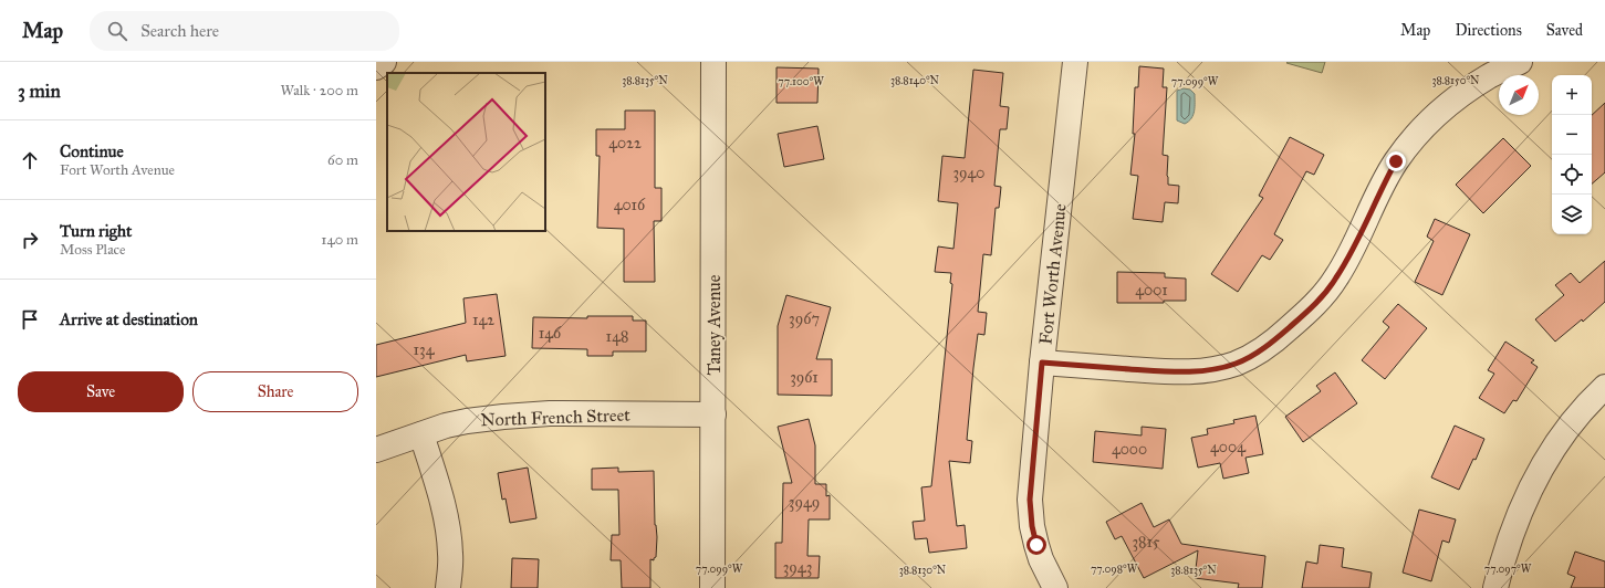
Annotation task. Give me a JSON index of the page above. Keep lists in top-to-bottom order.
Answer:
{
  "streets": {
    "street": ["Fort Worth Avenue", "Taney Avenue", "North French Street"]
  },
  "crossings": [
    ["Taney Avenue", "North French Street"]
  ],
  "house_numbers": [
    "4022",
    "3940",
    "4016",
    "4001",
    "3967",
    "142",
    "146",
    "148",
    "134",
    "3961",
    "4004",
    "4000",
    "3949",
    "3815",
    "3943"
  ],
  "north": "top right",
  "page": {
    "header": "Map",
    "search": "Search here",
    "nav": ["Map", "Directions", "Saved"],
    "heading": ["3 min", "Walk · 200 m"],
    "map_buttons": ["+", "−"],
    "list": [
      ["Continue", "Fort Worth Avenue", "60 m"],
      ["Turn right", "Moss Place", "140 m"],
      "Arrive at destination"
    ],
    "buttons": ["Save", "Share"]
  },
  "coordinates": [
    "38.8135°N",
    "38.8140°N",
    "38.8150°N",
    "77.100°W",
    "77.099°W",
    "77.098°W",
    "77.097°W",
    "38.8130°N"
  ]
}
